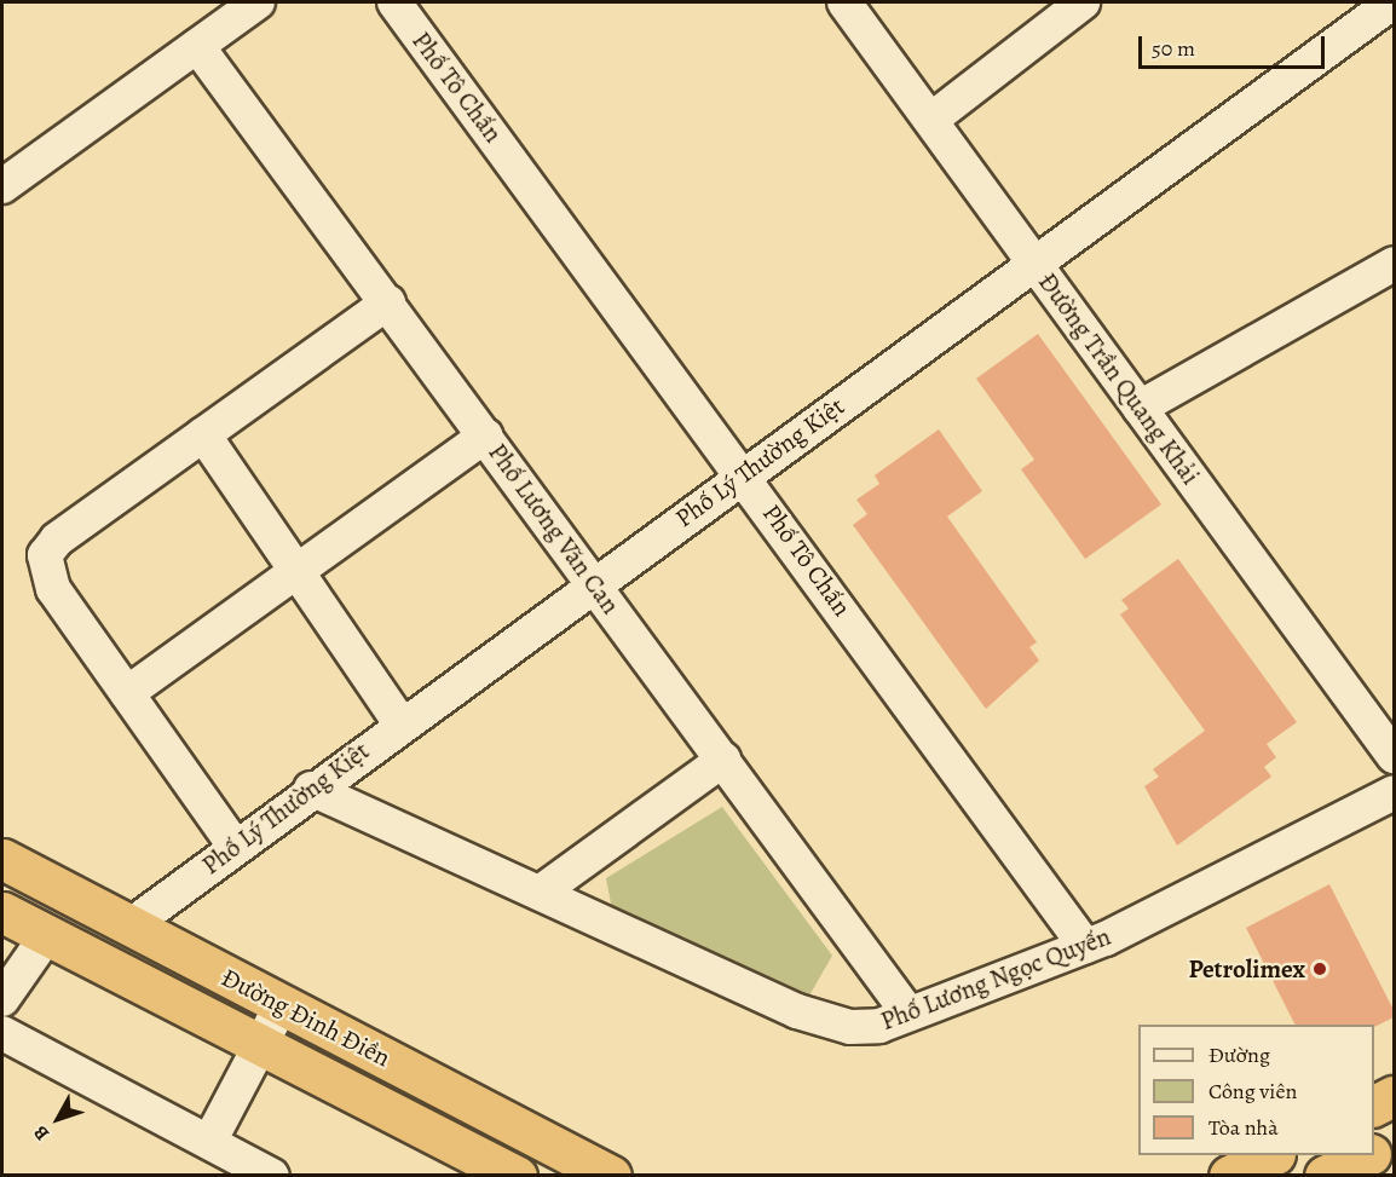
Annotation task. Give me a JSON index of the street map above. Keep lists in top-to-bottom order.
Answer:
{
  "streets": {
    "highway": ["Đường Đinh Điền"],
    "street": [
      "Phố Tô Chấn",
      "Đường Trần Quang Khải",
      "Phố Lý Thường Kiệt",
      "Phố Lương Văn Can",
      "Phố Lương Ngọc Quyến"
    ]
  },
  "crossings": [
    ["Phố Tô Chấn", "Phố Lý Thường Kiệt"],
    ["Phố Tô Chấn", "Phố Lương Ngọc Quyến"],
    ["Đường Trần Quang Khải", "Phố Lý Thường Kiệt"],
    ["Phố Lý Thường Kiệt", "Phố Lương Văn Can"],
    ["Phố Lý Thường Kiệt", "Phố Lương Ngọc Quyến"],
    ["Phố Lý Thường Kiệt", "Đường Đinh Điền"],
    ["Phố Lương Văn Can", "Phố Lương Ngọc Quyến"]
  ],
  "places": ["Petrolimex"],
  "legend": ["Đường", "Công viên", "Tòa nhà"],
  "scale_bar": "50 m",
  "north": "bottom left"
}
